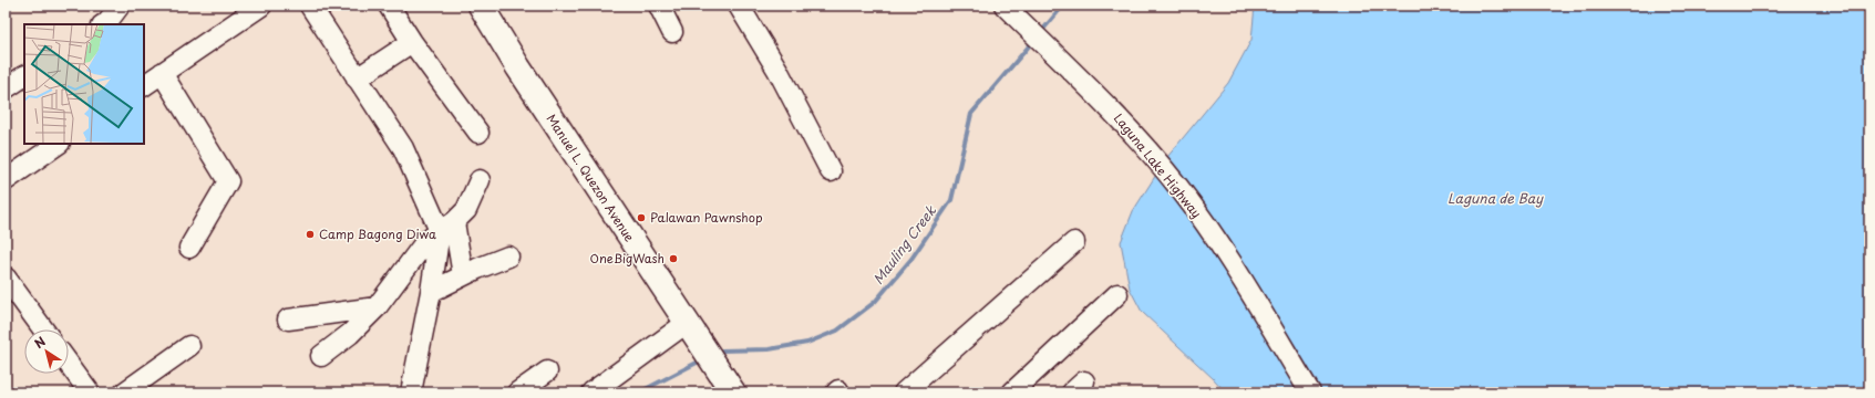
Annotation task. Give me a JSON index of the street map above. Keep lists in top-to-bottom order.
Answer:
{
  "streets": {
    "main road": ["Manuel L. Quezon Avenue"],
    "street": ["Laguna Lake Highway"]
  },
  "water": ["Laguna de Bay", "Mauling Creek"],
  "places": ["Palawan Pawnshop", "Camp Bagong Diwa", "OneBigWash"],
  "north": "top left"
}
